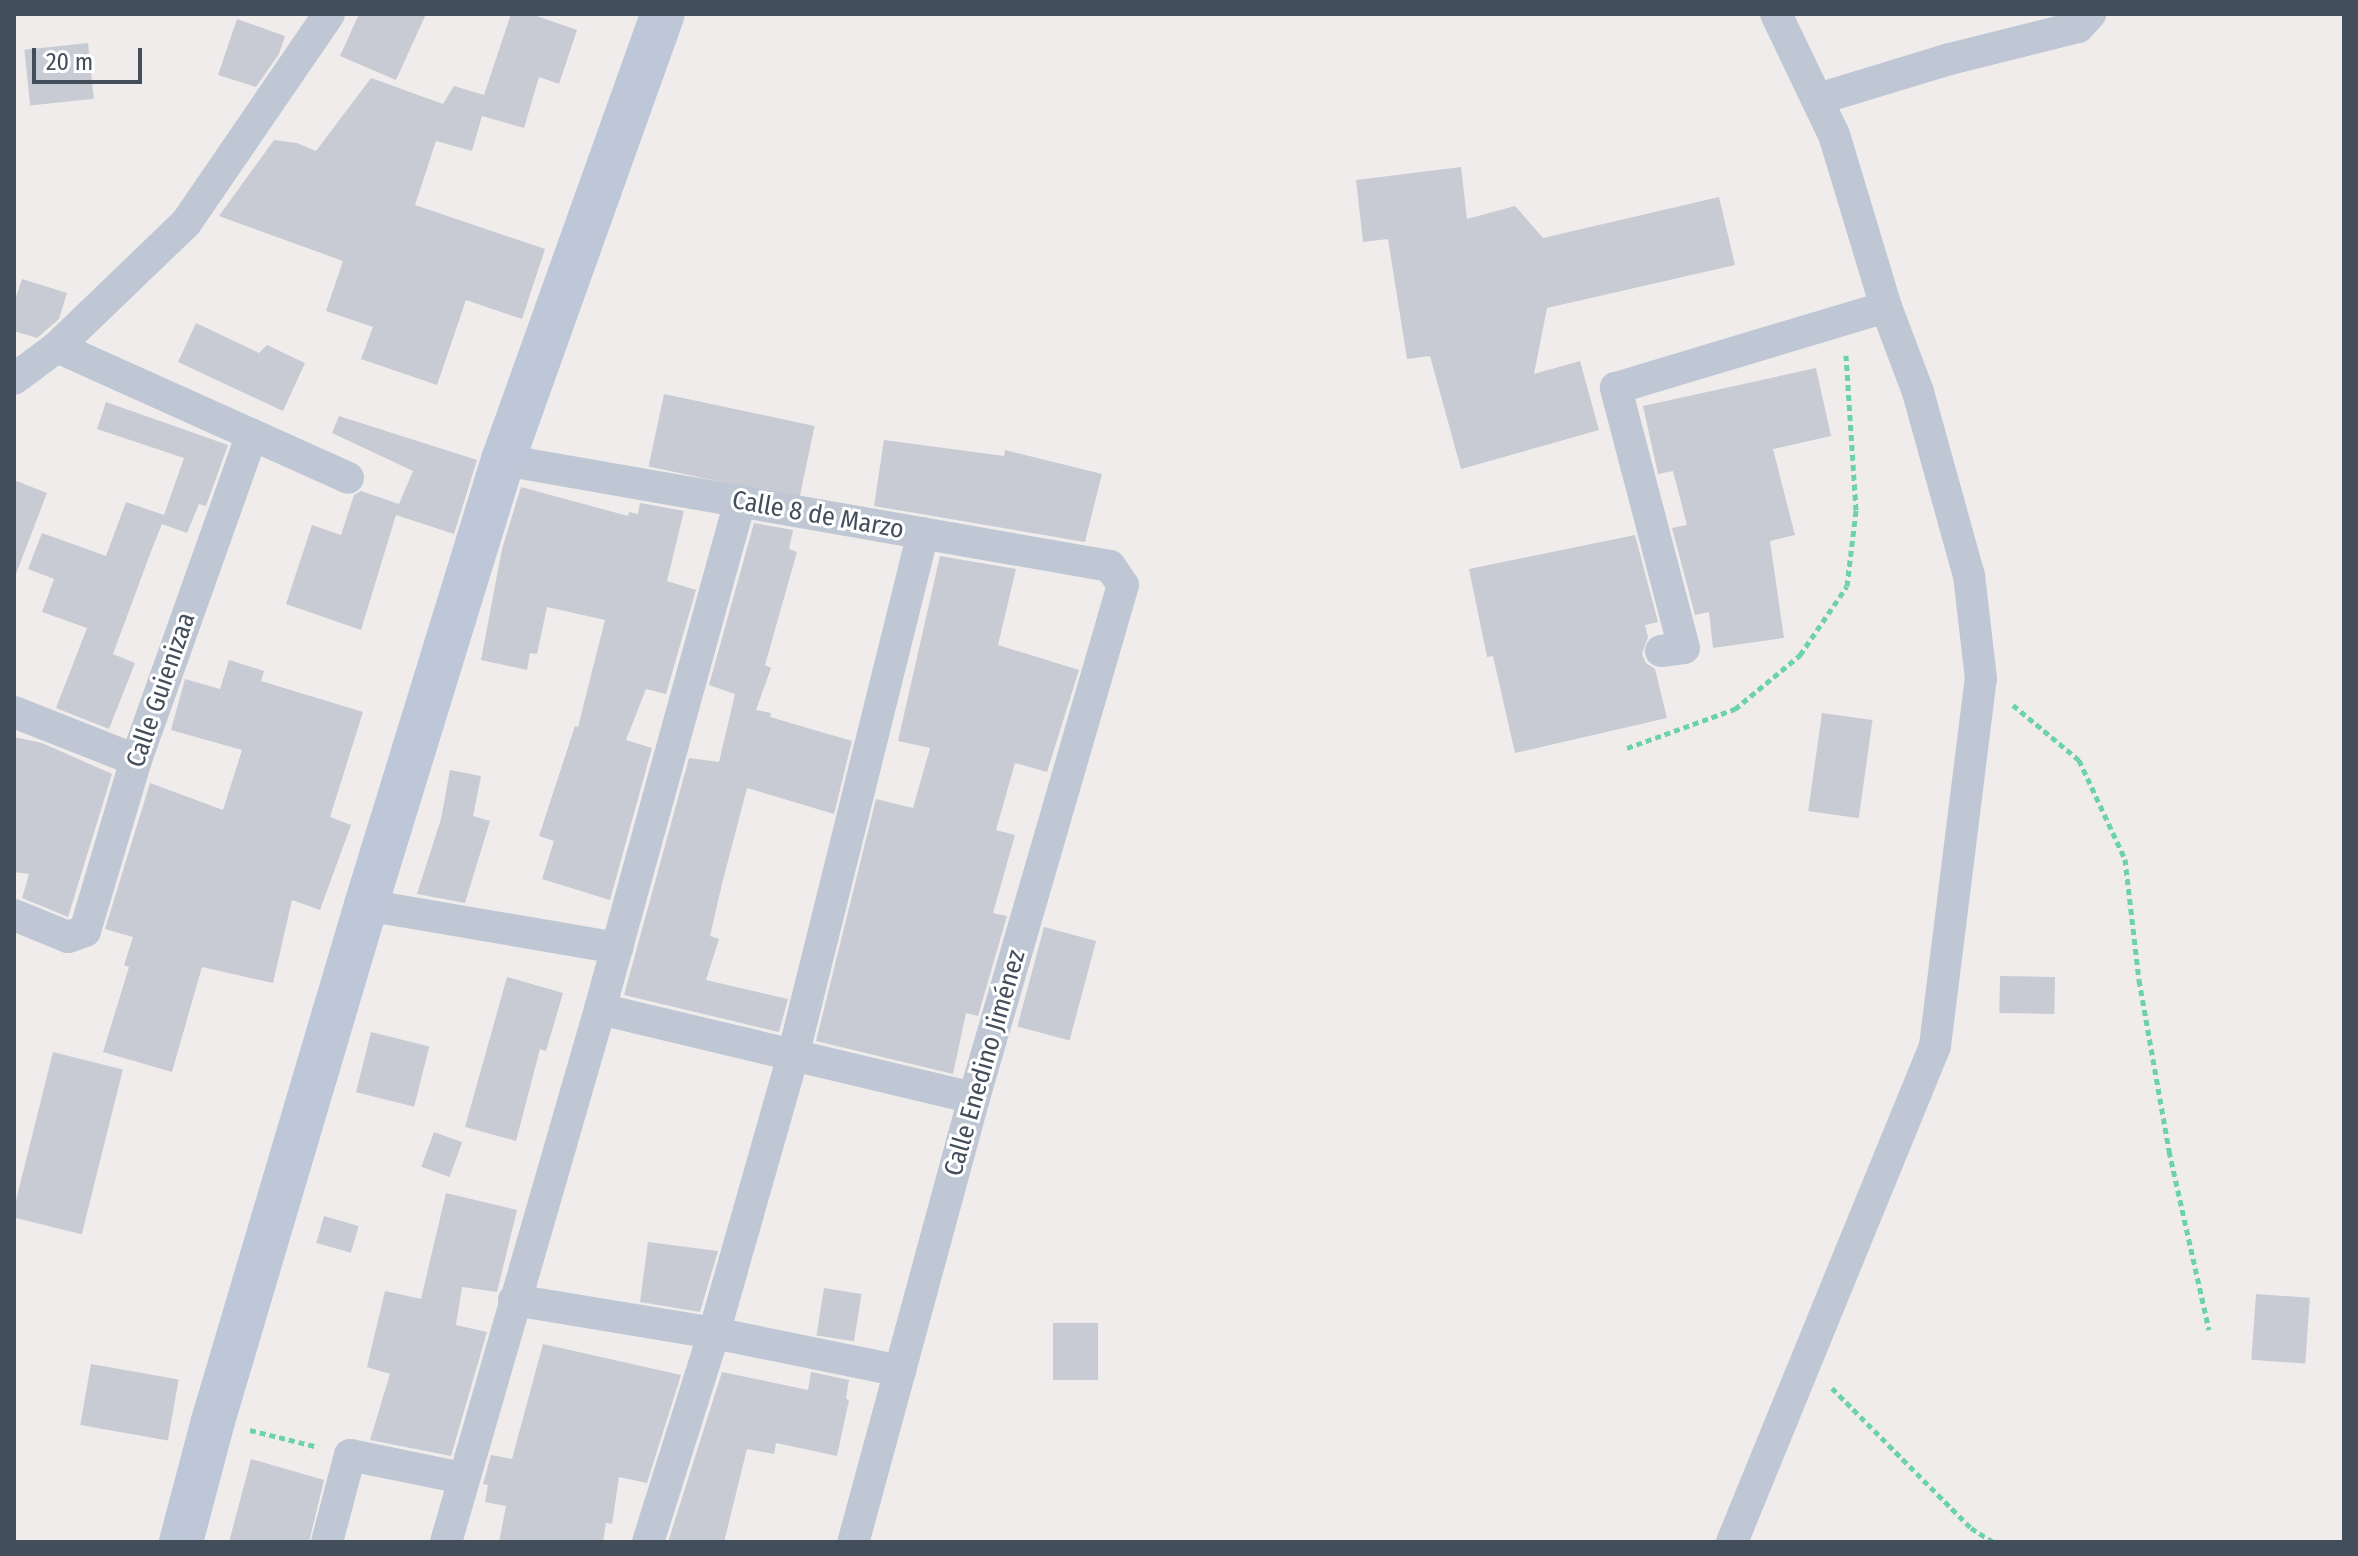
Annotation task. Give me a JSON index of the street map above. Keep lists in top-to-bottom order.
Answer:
{
  "streets": {
    "street": ["Calle 8 de Marzo", "Calle Guienizaa", "Calle Enedino Jiménez"]
  },
  "crossings": [
    ["Calle 8 de Marzo", "Calle Enedino Jiménez"]
  ],
  "scale_bar": "20 m"
}
